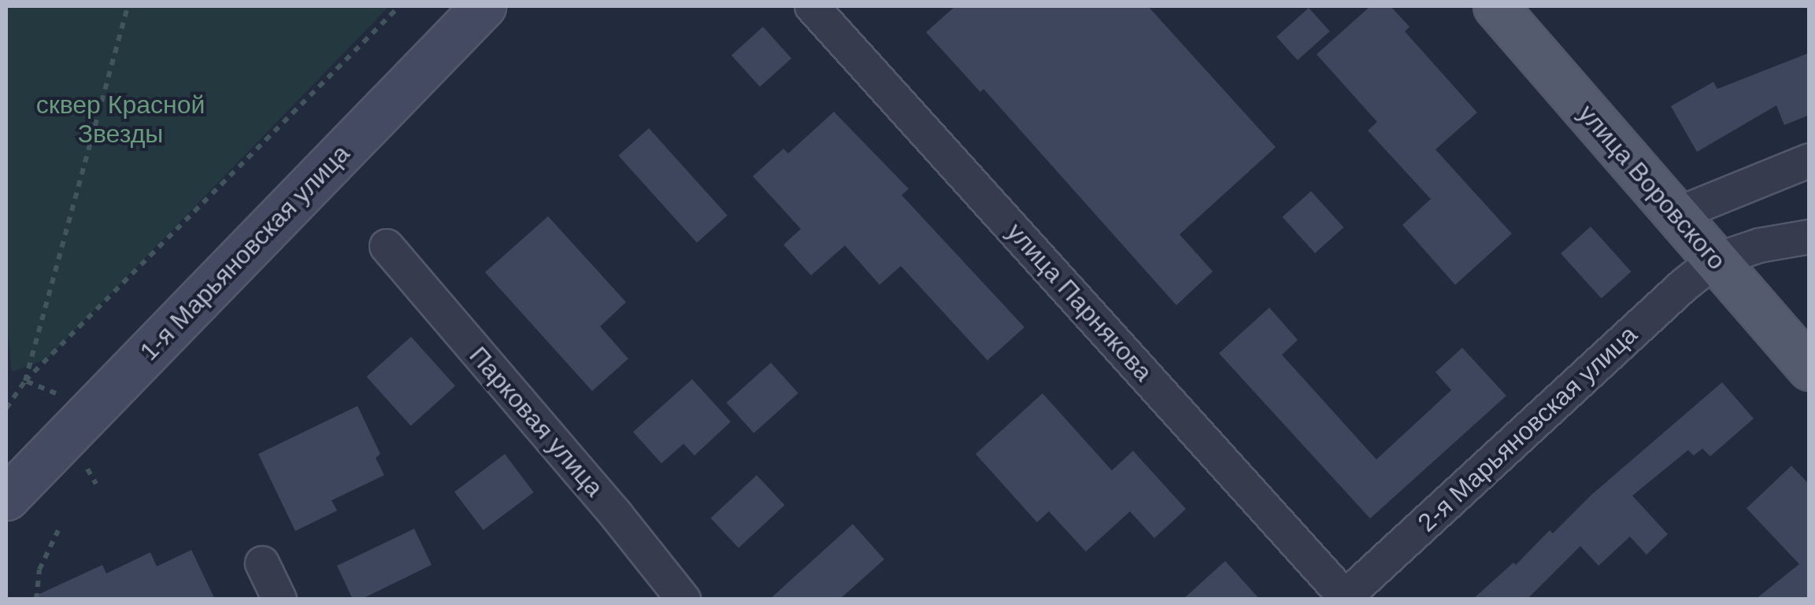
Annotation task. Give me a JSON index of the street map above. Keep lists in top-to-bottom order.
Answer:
{
  "streets": {
    "main road": ["улица Воровского", "1-я Марьяновская улица"],
    "street": ["улица Парнякова", "Парковая улица", "2-я Марьяновская улица"]
  },
  "crossings": [
    ["улица Воровского", "2-я Марьяновская улица"],
    ["улица Парнякова", "2-я Марьяновская улица"]
  ],
  "parks": ["сквер Красной Звезды"]
}
